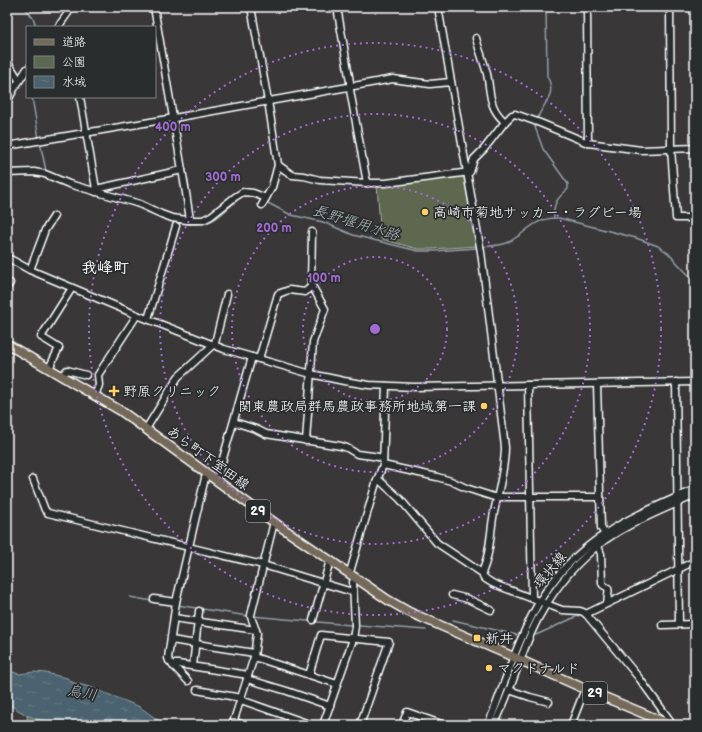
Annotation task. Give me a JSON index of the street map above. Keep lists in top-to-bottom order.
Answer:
{
  "streets": {
    "main road": ["あら町下室田線", "29"],
    "street": ["環状線"]
  },
  "crossings": [
    ["あら町下室田線", "29"],
    ["あら町下室田線", "環状線"],
    ["29", "環状線"]
  ],
  "districts": ["我峰町"],
  "water": ["長野堰用水路", "烏川"],
  "places": {
    "other": ["高崎市菊地サッカー・ラグビー場", "関東農政局群馬農政事務所地域第一課", "マクドナルド"],
    "health": ["野原クリニック"],
    "transit": ["新井"]
  },
  "legend": ["道路", "公園", "水域"],
  "rings": [
    "400 m",
    "300 m",
    "200 m",
    "100 m"
  ]
}
